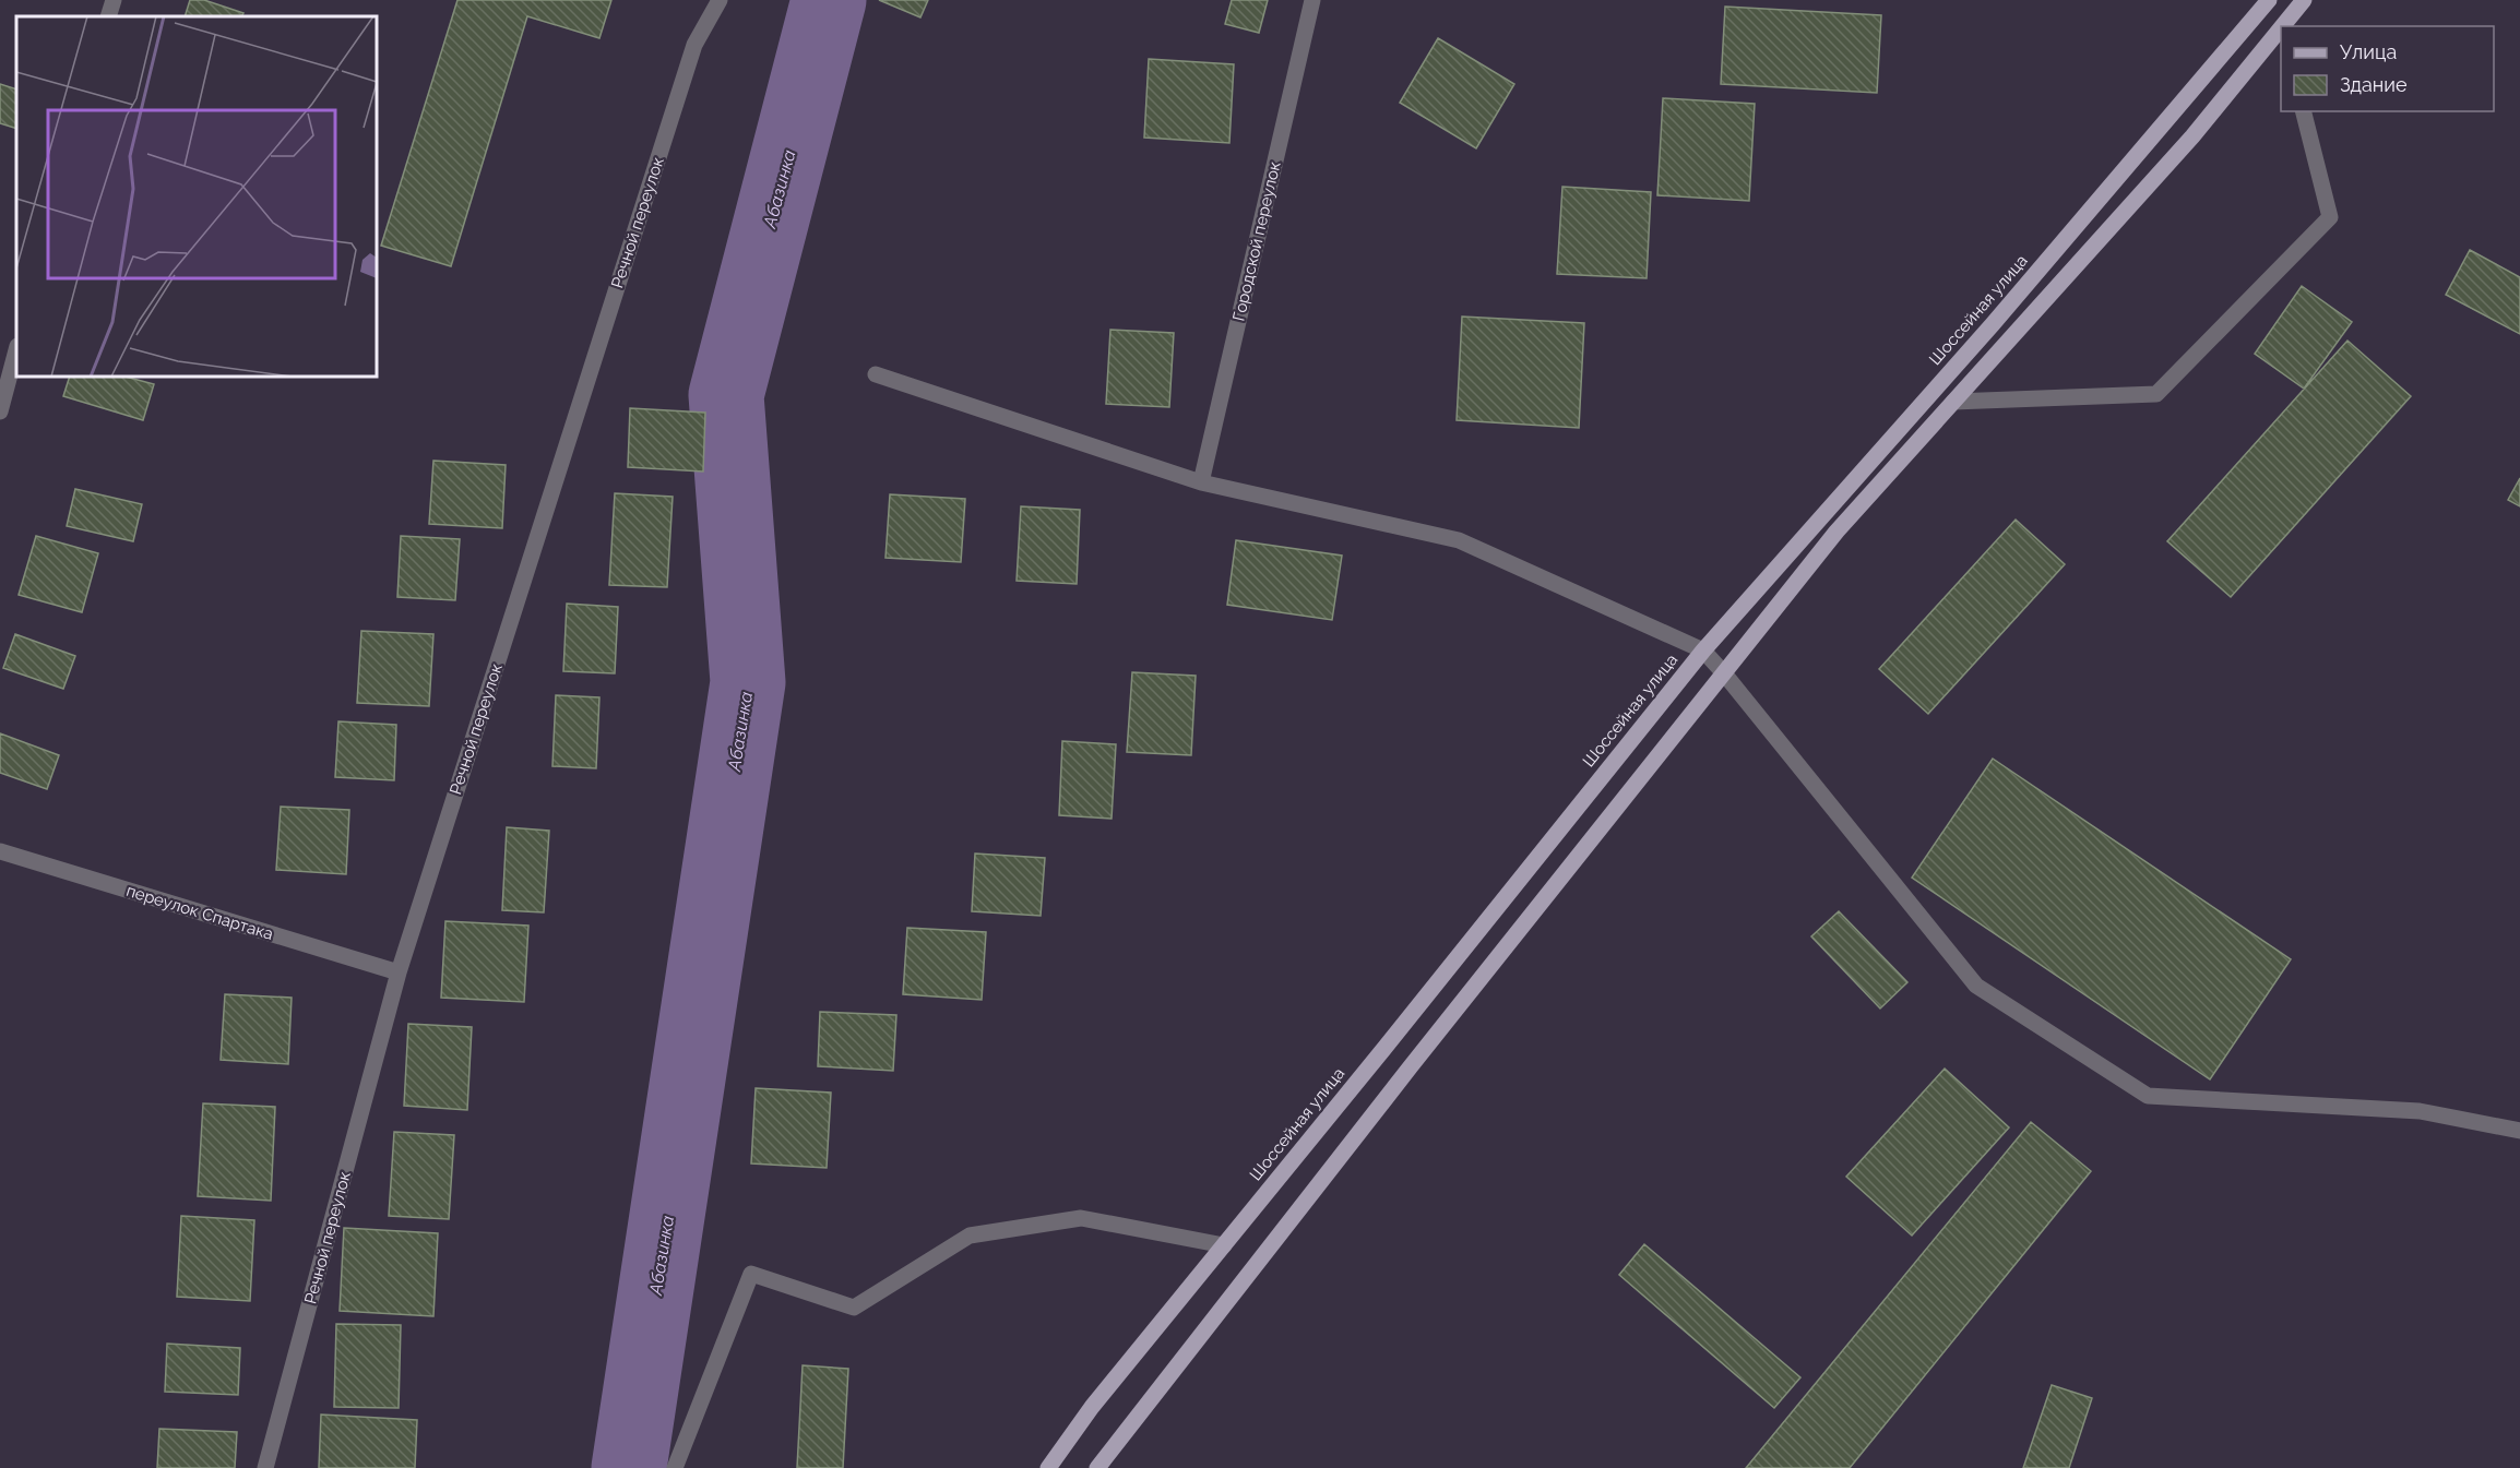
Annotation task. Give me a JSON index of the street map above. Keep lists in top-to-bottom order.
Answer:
{
  "streets": {
    "main road": ["Шоссейная улица"],
    "street": ["Речной переулок", "Городской переулок", "переулок Спартака"]
  },
  "crossings": [
    ["Речной переулок", "переулок Спартака"]
  ],
  "water": ["Абазинка"],
  "legend": ["Улица", "Здание"]
}
